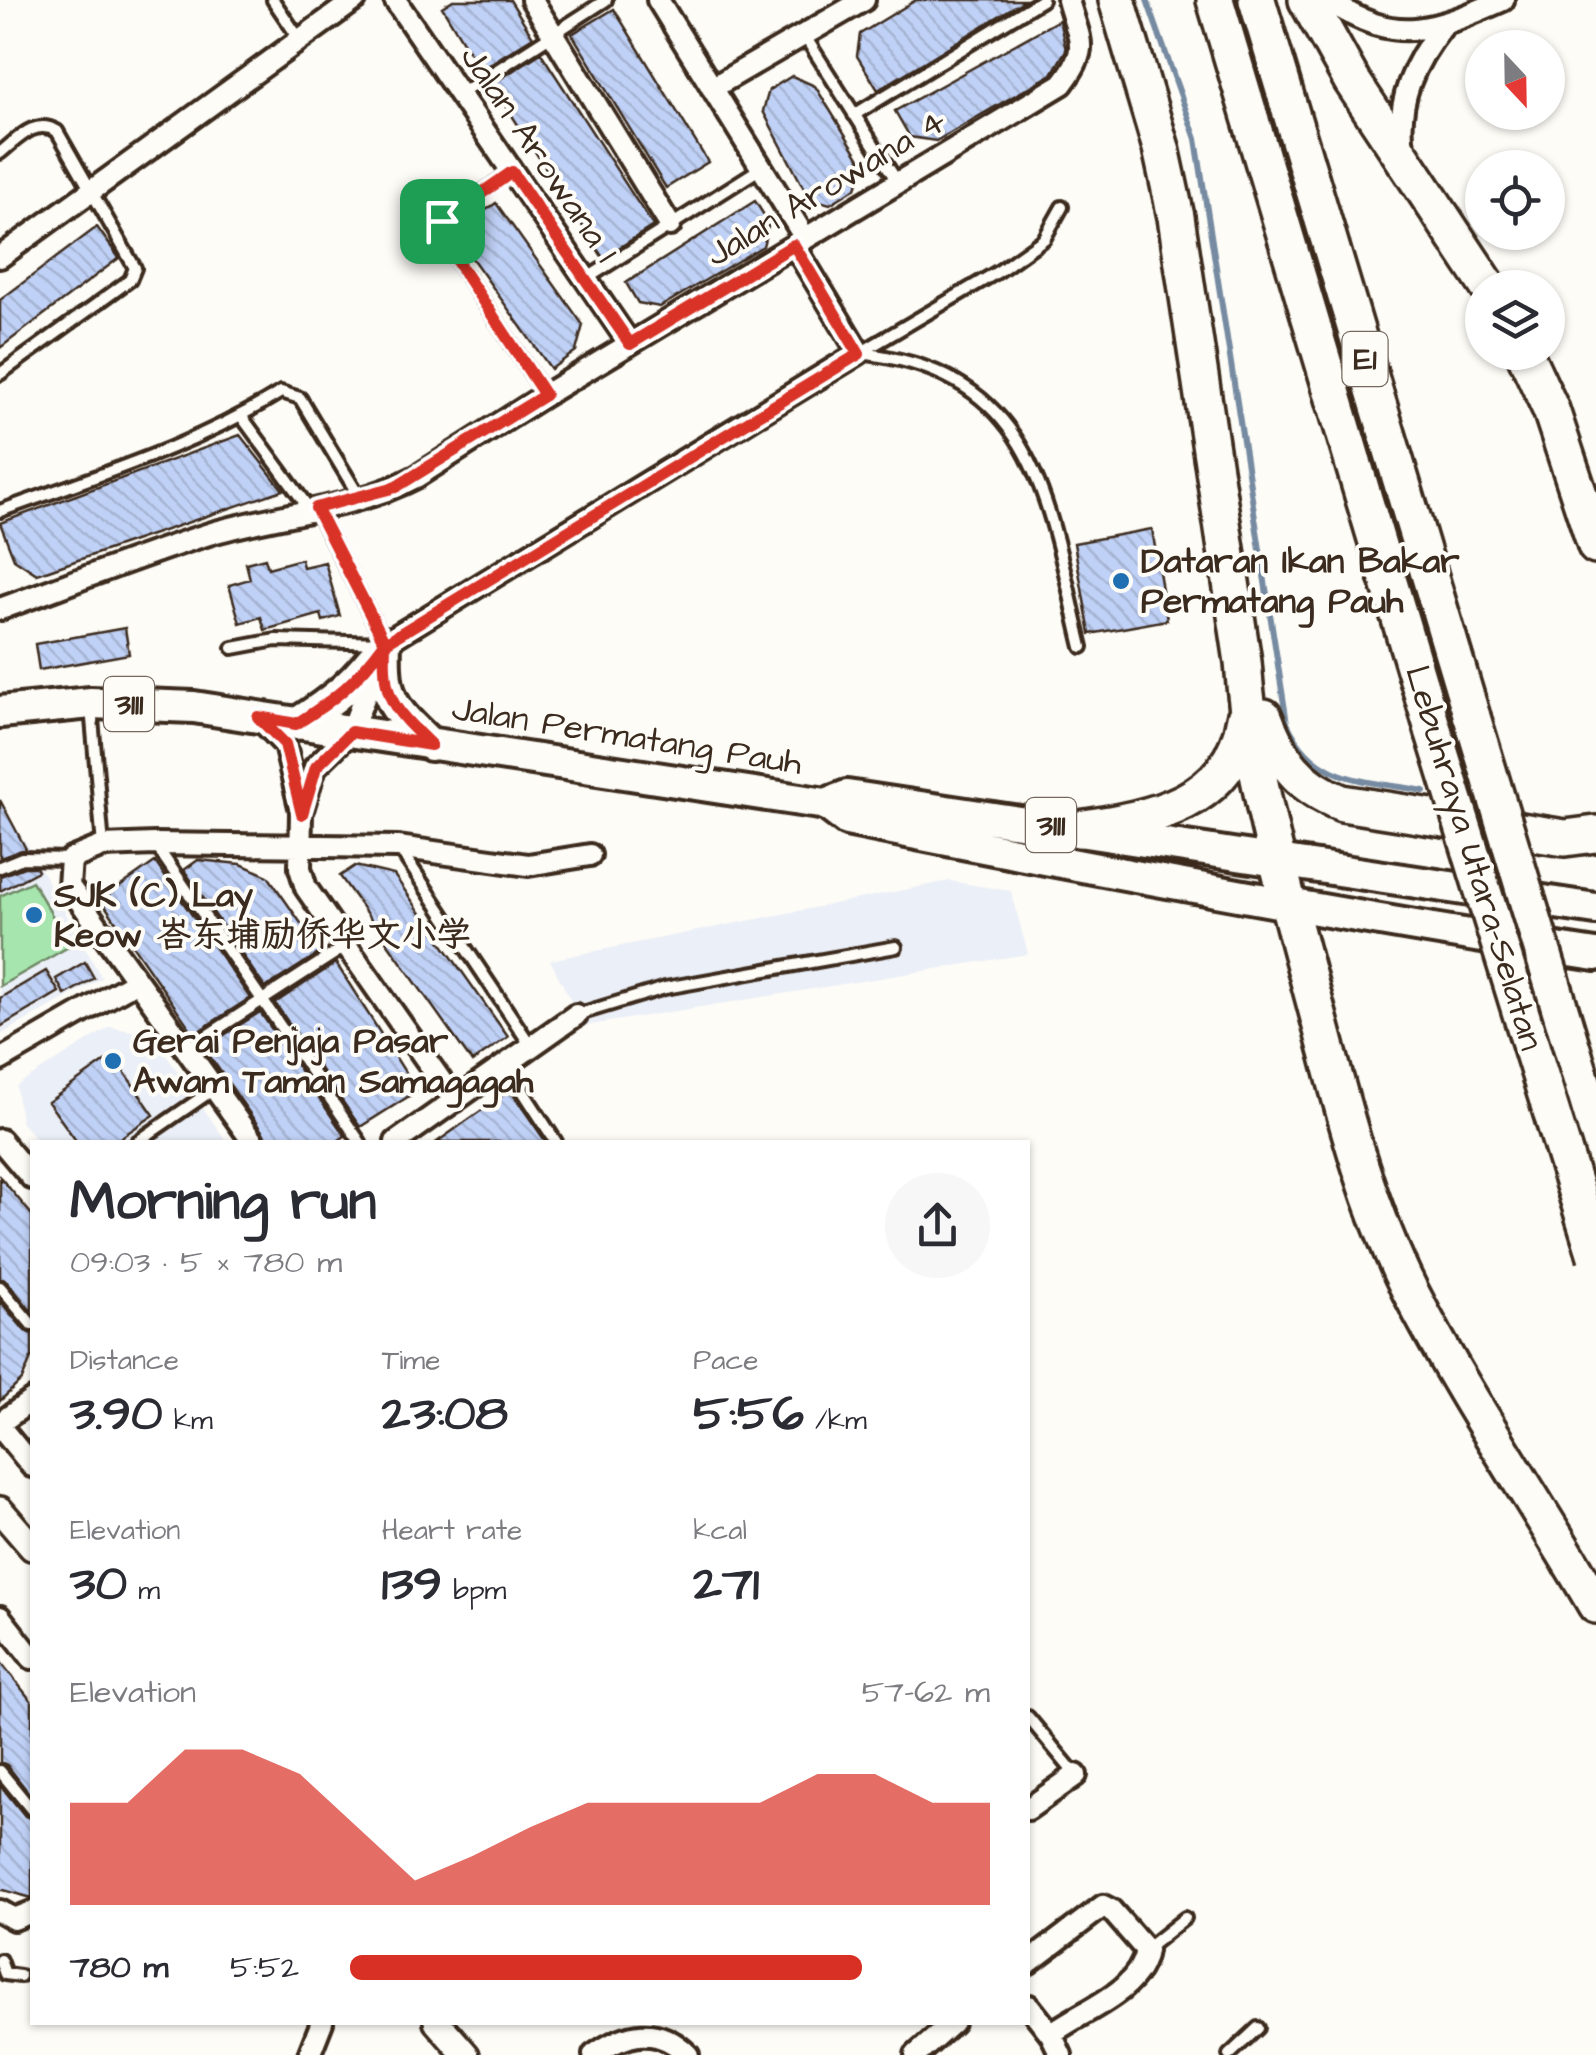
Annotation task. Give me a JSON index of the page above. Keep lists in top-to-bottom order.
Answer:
{
  "streets": {
    "highway": ["E1", "Lebuhraya Utara–Selatan"],
    "main road": ["3111", "Jalan Permatang Pauh"],
    "street": ["Jalan Arowana 1", "Jalan Arowana 4"]
  },
  "crossings": [
    ["Jalan Arowana 1", "Jalan Arowana 4"]
  ],
  "places": ["Dataran Ikan Bakar Permatang Pauh", "SJK (C) Lay Keow 峇东埔励侨华文小学", "Gerai Penjaja Pasar Awam Taman Samagagah"],
  "north": "bottom",
  "page": {
    "heading": ["Morning run", "09:03 · 5 × 780 m"],
    "stats": [
      ["Distance", "3.90 km"],
      ["Time", "23:08"],
      ["Pace", "5:56 /km"],
      ["Elevation", "30 m"],
      ["Heart rate", "139 bpm"],
      ["kcal", "271"]
    ],
    "chart": ["Elevation", "57–62 m"],
    "list": [
      {
        "name": "780 m",
        "note": "5:52"
      }
    ]
  }
}
